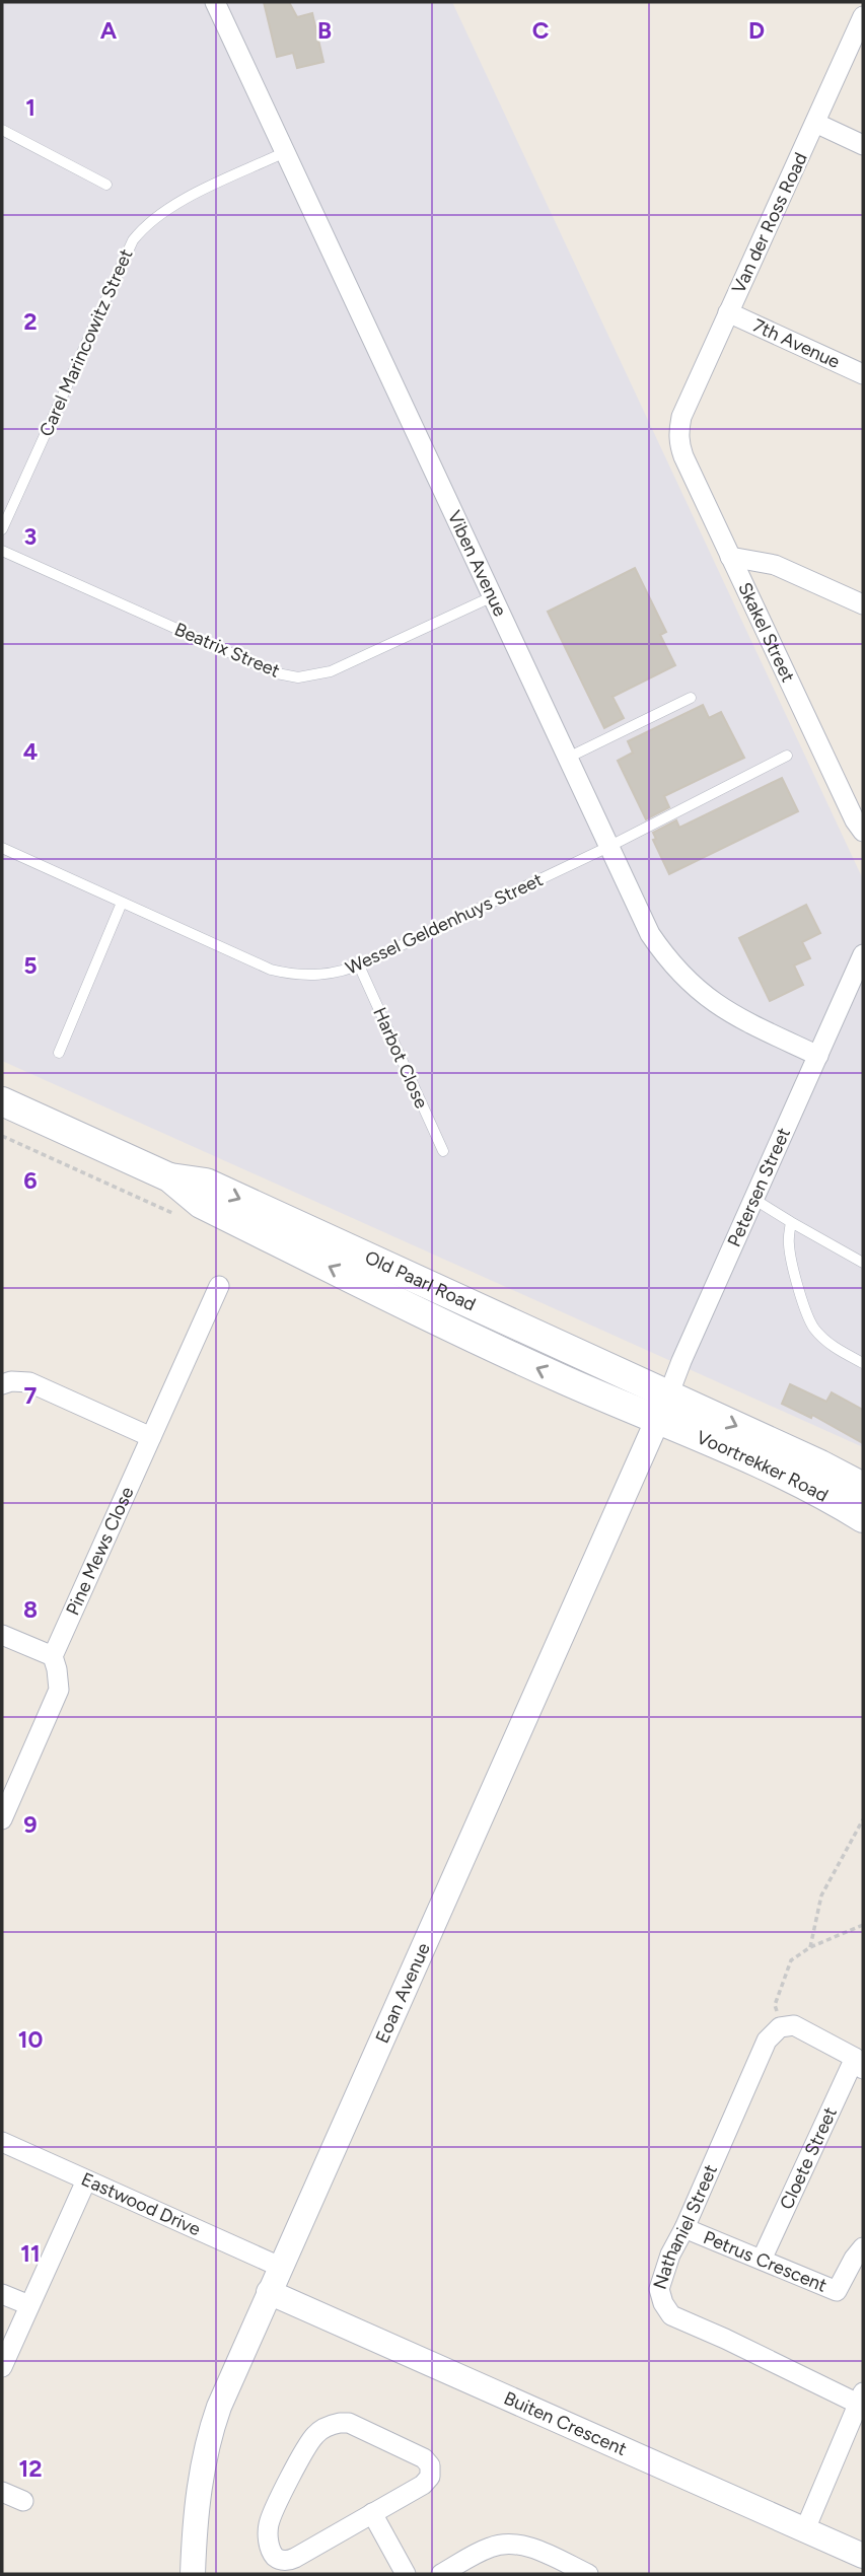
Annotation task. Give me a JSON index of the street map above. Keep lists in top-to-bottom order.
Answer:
{
  "streets": {
    "main road": ["Old Paarl Road", "Voortrekker Road"],
    "street": [
      "Van der Ross Road",
      "7th Avenue",
      "Viben Avenue",
      "Skakel Street",
      "Petersen Street",
      "Pine Mews Close",
      "Eoan Avenue",
      "Cloete Street",
      "Eastwood Drive",
      "Nathaniel Street",
      "Petrus Crescent",
      "Buiten Crescent"
    ],
    "lane": [
      "Carel Marincowitz Street",
      "Beatrix Street",
      "Wessel Geldenhuys Street",
      "Harbot Close"
    ]
  },
  "crossings": [
    ["Van der Ross Road", "7th Avenue"],
    ["Van der Ross Road", "Skakel Street"],
    ["Carel Marincowitz Street", "Viben Avenue"],
    ["Viben Avenue", "Beatrix Street"],
    ["Viben Avenue", "Wessel Geldenhuys Street"],
    ["Viben Avenue", "Petersen Street"],
    ["Wessel Geldenhuys Street", "Harbot Close"],
    ["Petersen Street", "Old Paarl Road"],
    ["Petersen Street", "Voortrekker Road"],
    ["Petersen Street", "Eoan Avenue"],
    ["Old Paarl Road", "Voortrekker Road"],
    ["Old Paarl Road", "Eoan Avenue"],
    ["Voortrekker Road", "Eoan Avenue"],
    ["Eoan Avenue", "Eastwood Drive"],
    ["Eoan Avenue", "Buiten Crescent"],
    ["Cloete Street", "Petrus Crescent"],
    ["Nathaniel Street", "Petrus Crescent"]
  ],
  "grid": {
    "columns": [
      "A",
      "B",
      "C",
      "D"
    ],
    "rows": [
      "1",
      "2",
      "3",
      "4",
      "5",
      "6",
      "7",
      "8",
      "9",
      "10",
      "11",
      "12"
    ]
  }
}
